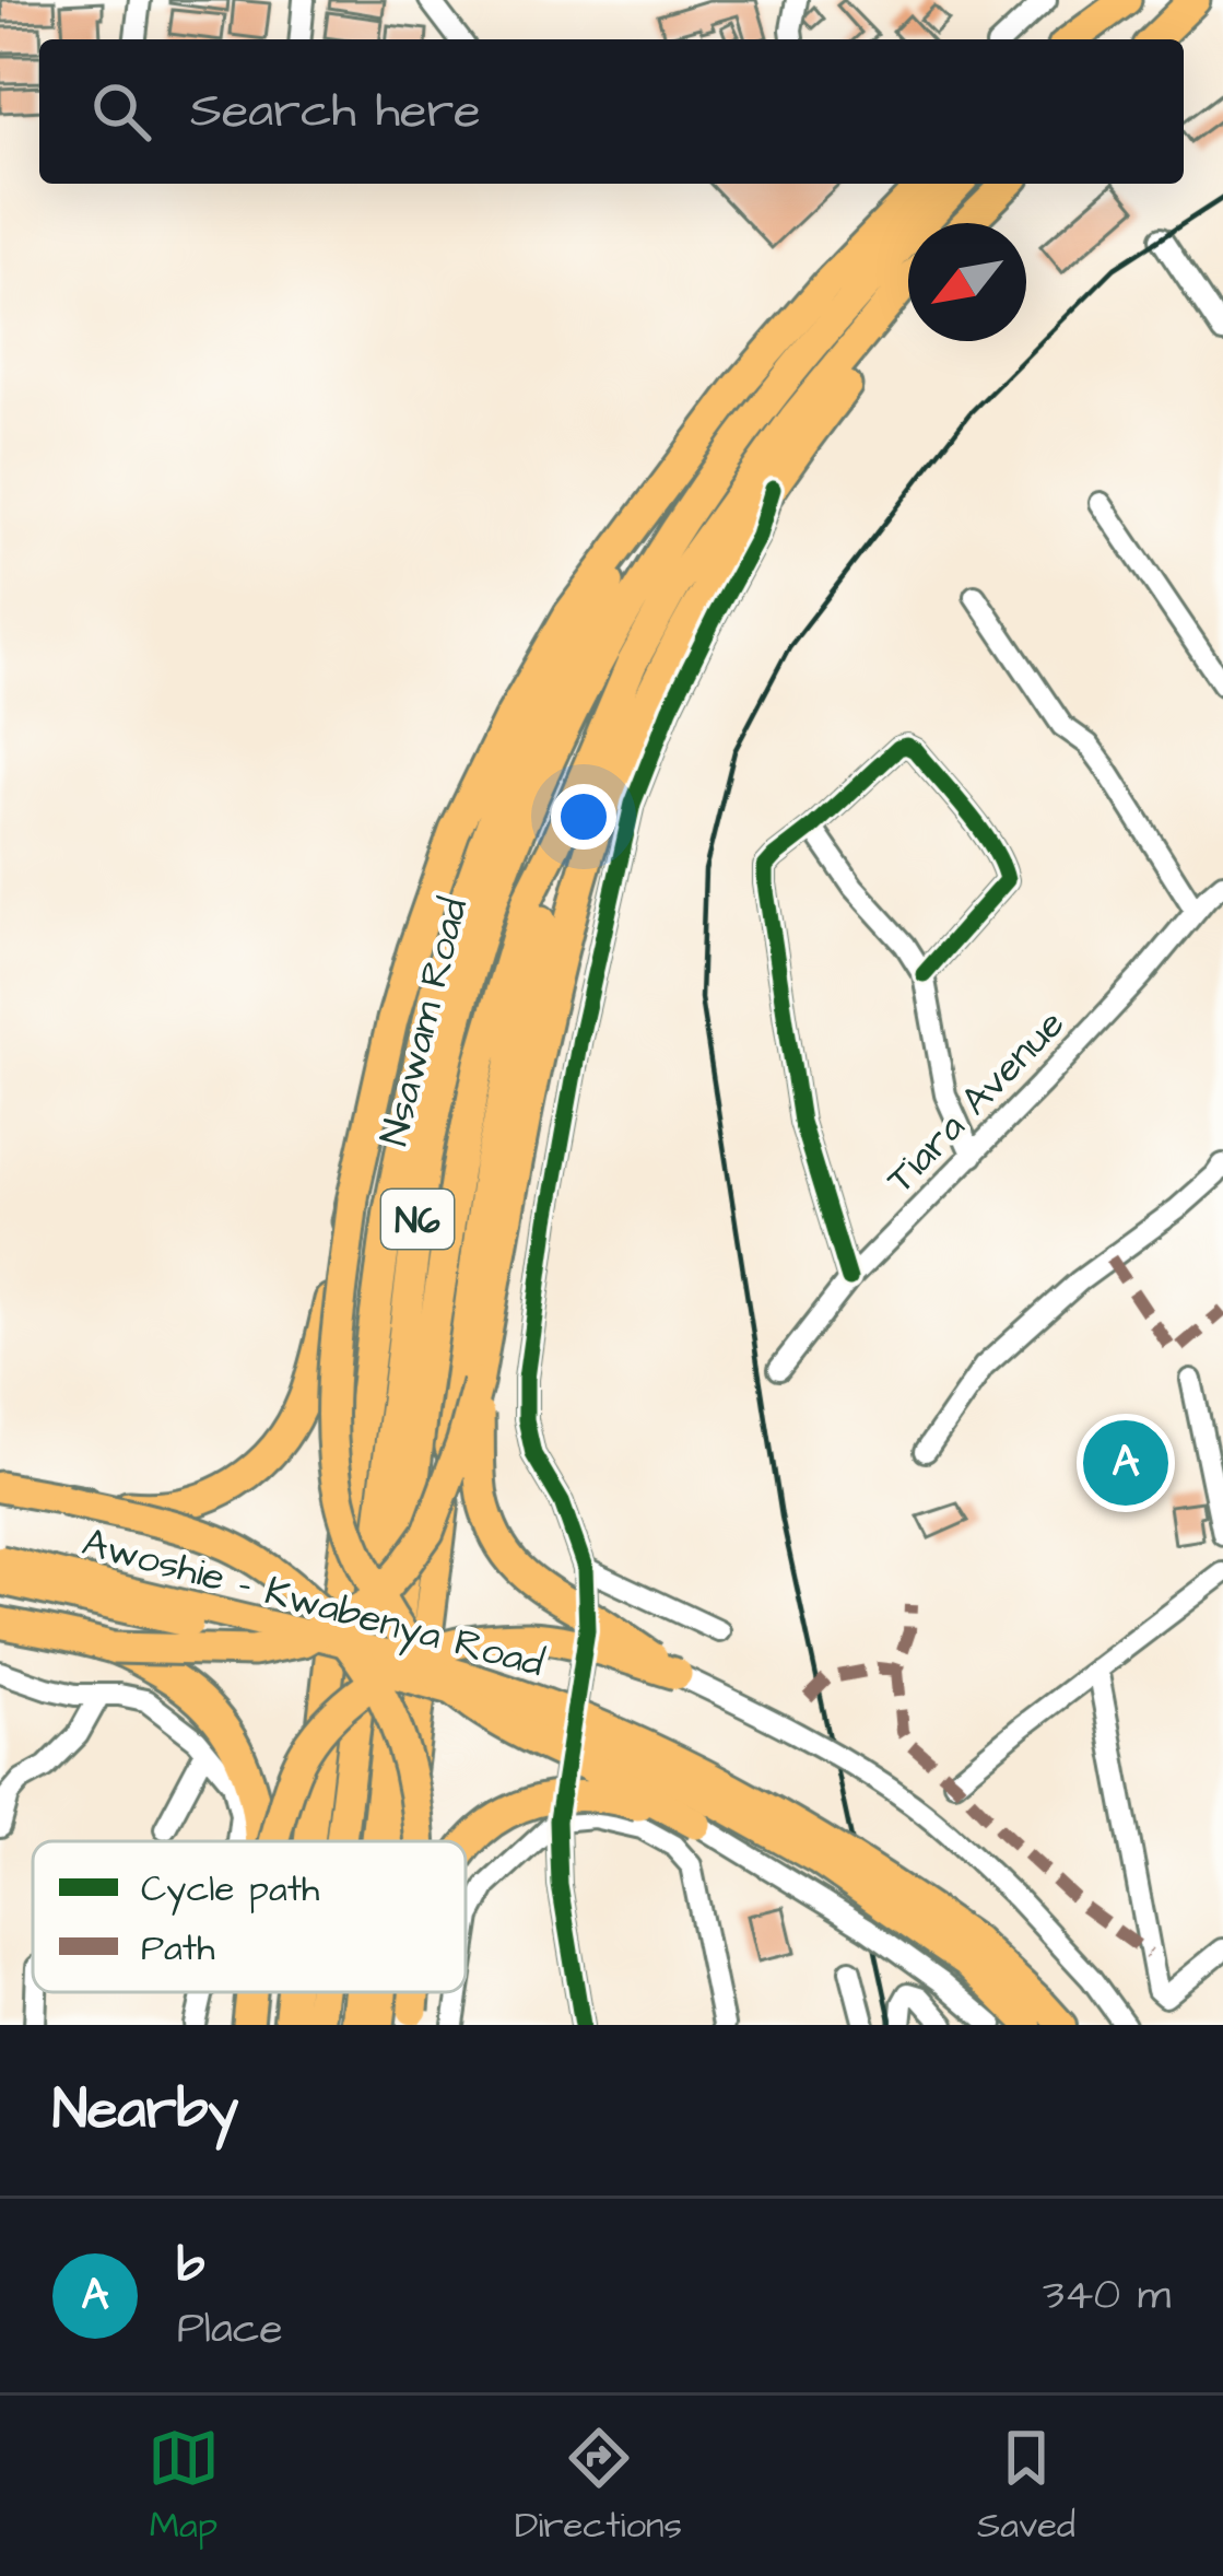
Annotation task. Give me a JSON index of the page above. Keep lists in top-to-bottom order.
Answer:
{
  "streets": {
    "highway": ["Nsawam Road", "N6"],
    "main road": ["Awoshie - Kwabenya Road"],
    "street": ["Tiara Avenue"]
  },
  "legend": ["Cycle path", "Path"],
  "north": "bottom left",
  "page": {
    "search": "Search here",
    "pins": "A",
    "heading": "Nearby",
    "list": [
      {
        "mark": "A",
        "name": "b",
        "note": "Place",
        "value": "340 m"
      }
    ],
    "nav": ["Map", "Directions", "Saved"]
  }
}
